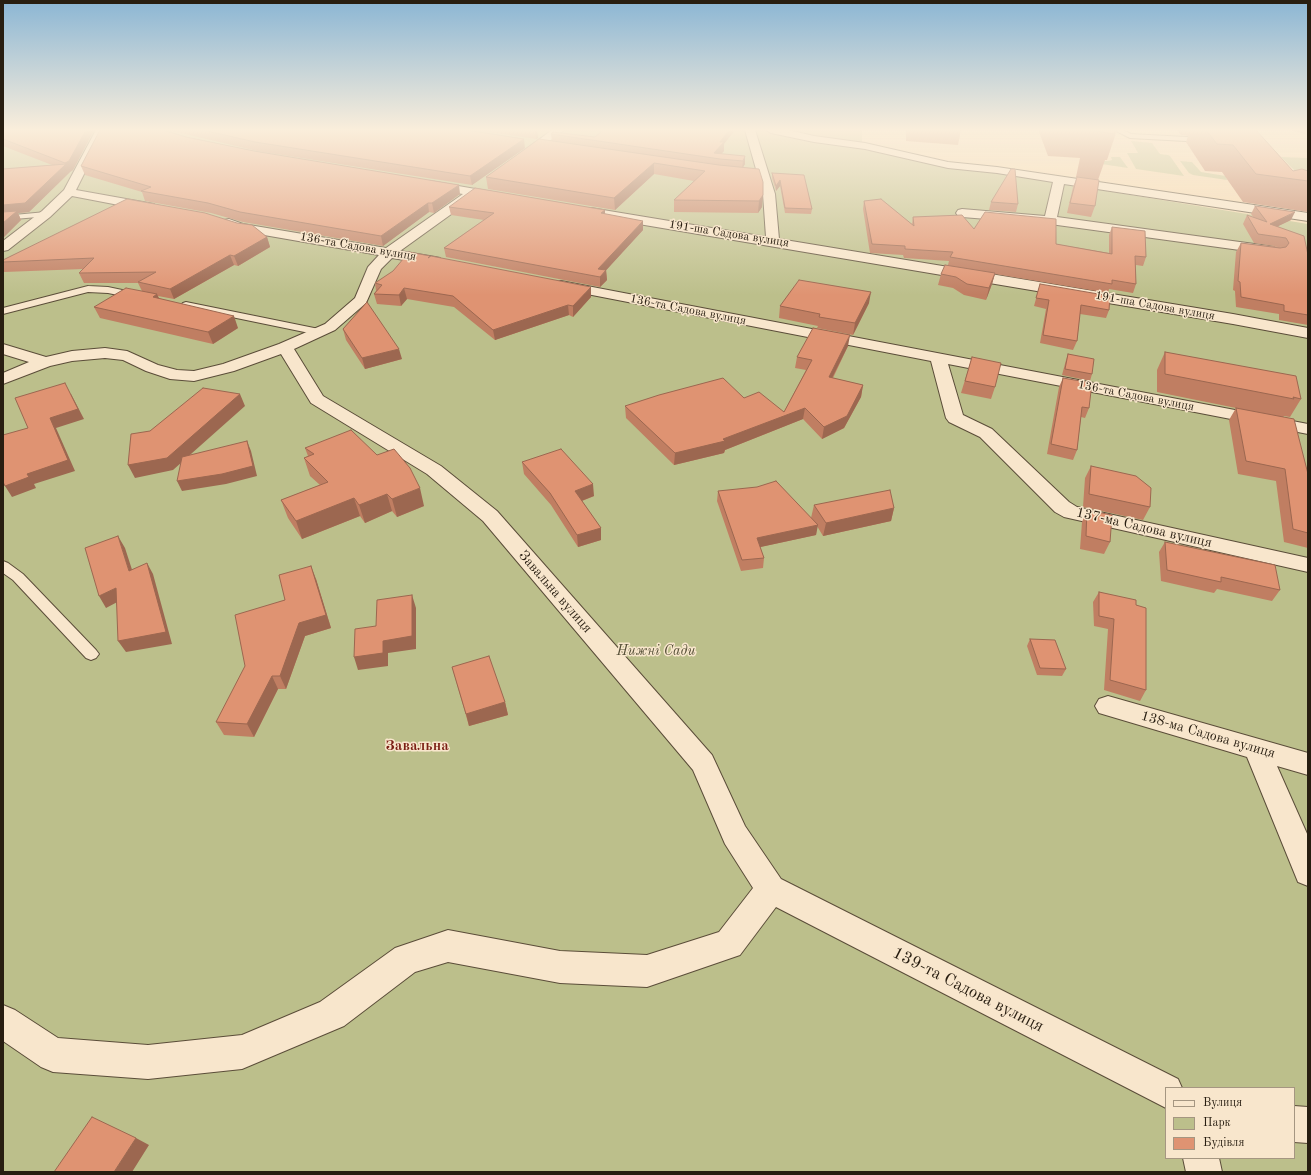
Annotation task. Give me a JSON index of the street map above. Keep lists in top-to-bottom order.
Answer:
{
  "streets": {
    "street": [
      "191-ша Садова вулиця",
      "136-та Садова вулиця",
      "137-ма Садова вулиця",
      "Завальна вулиця",
      "138-ма Садова вулиця",
      "139-та Садова вулиця"
    ]
  },
  "crossings": [
    ["136-та Садова вулиця", "137-ма Садова вулиця"],
    ["Завальна вулиця", "139-та Садова вулиця"]
  ],
  "districts": ["Завальна"],
  "parks": ["Нижні Сади"],
  "legend": ["Вулиця", "Парк", "Будівля"]
}
